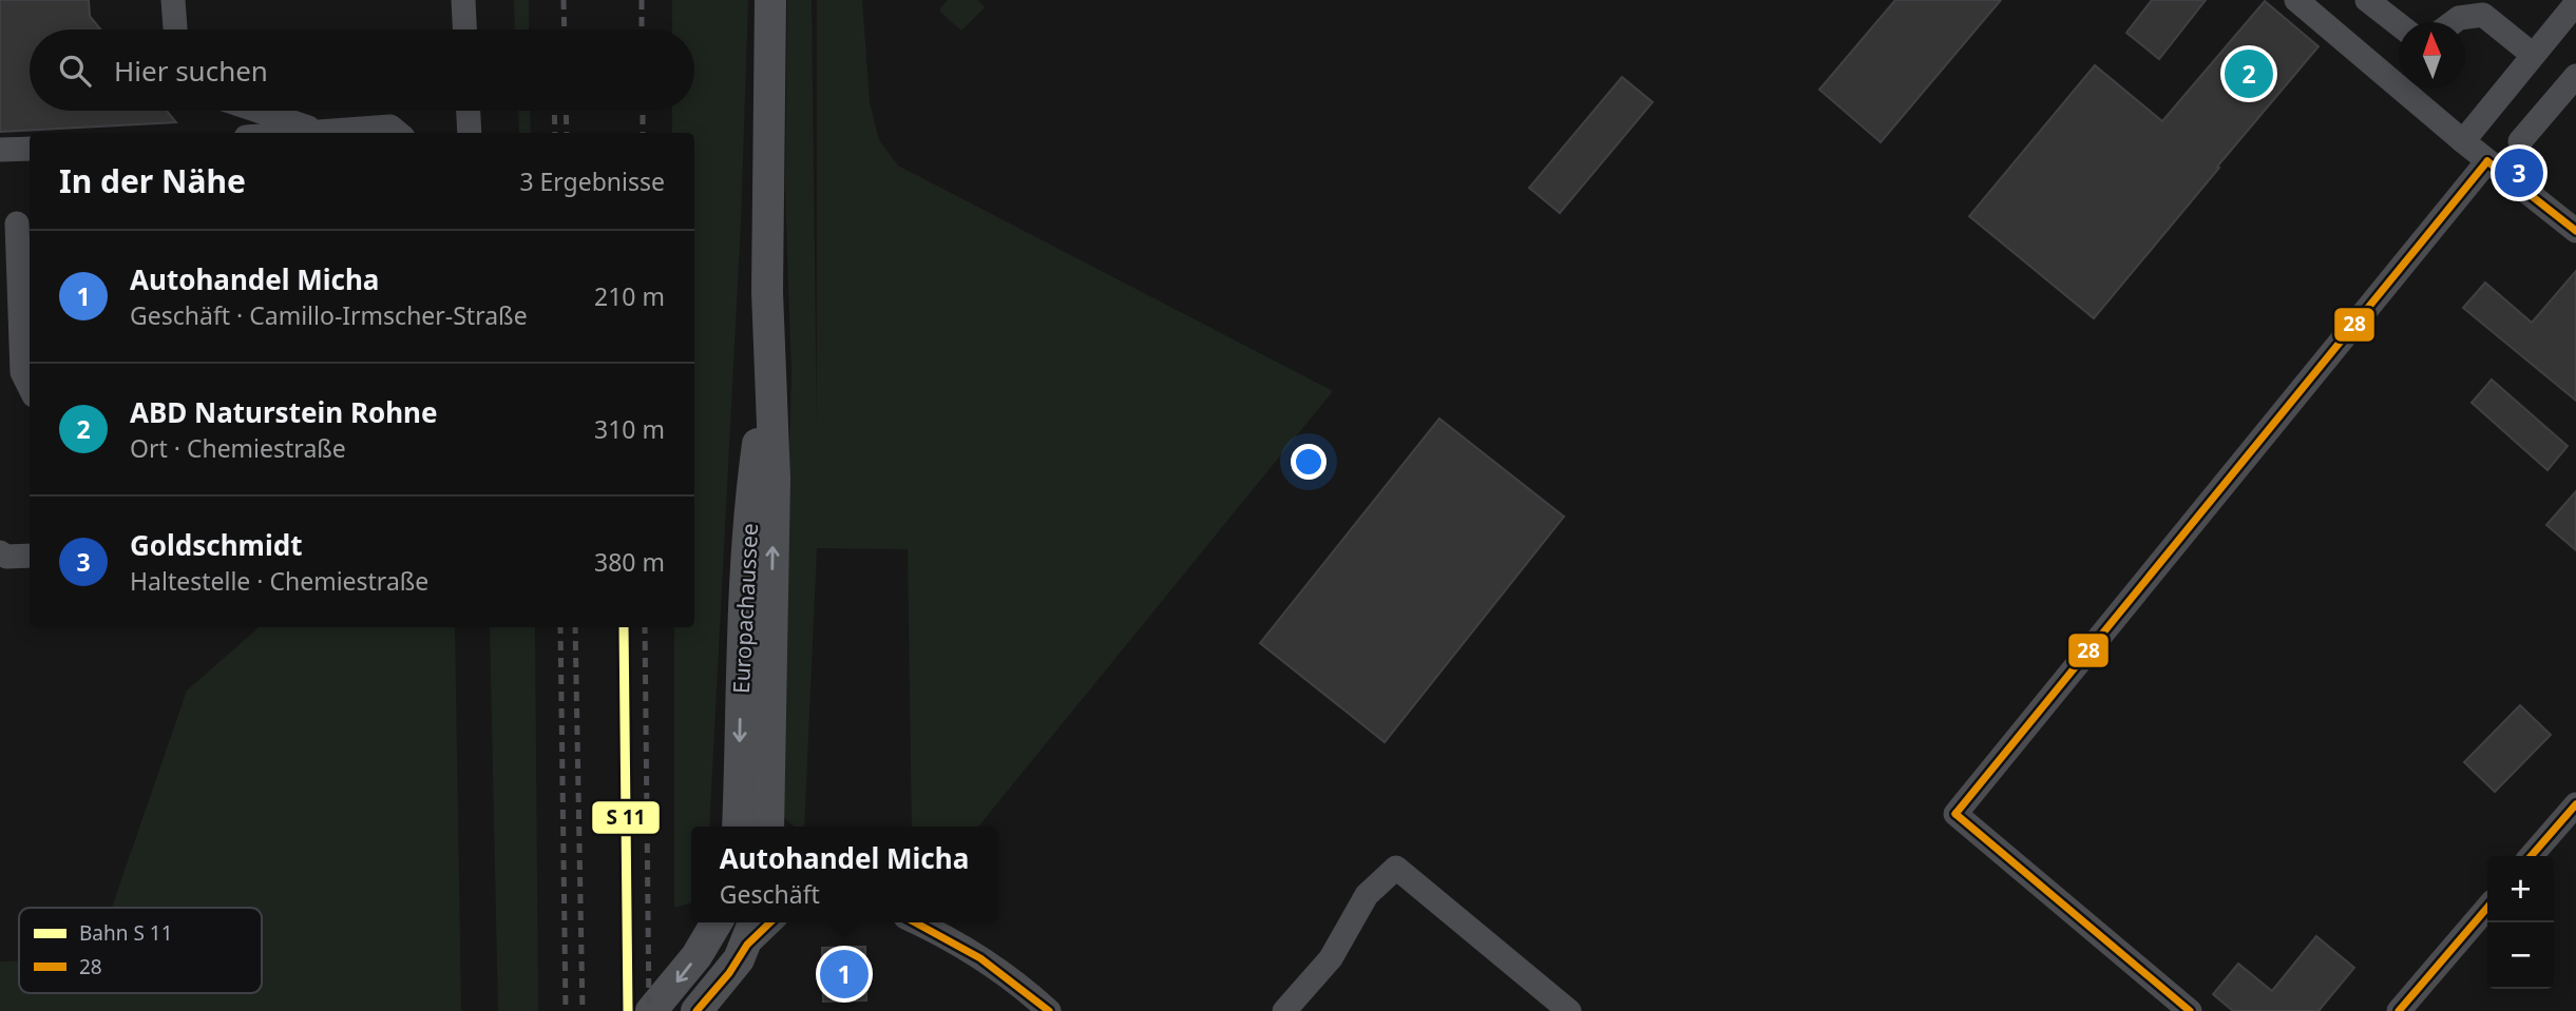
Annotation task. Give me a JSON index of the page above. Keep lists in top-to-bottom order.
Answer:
{
  "streets": {
    "main road": ["Europachaussee"]
  },
  "lines": ["transit line 28"],
  "legend": ["Bahn S 11", "28"],
  "north": "top",
  "page": {
    "search": "Hier suchen",
    "pins": ["2", "3", "1"],
    "heading": ["In der Nähe", "3 Ergebnisse"],
    "list": [
      {
        "mark": "1",
        "name": "Autohandel Micha",
        "note": "Geschäft · Camillo-Irmscher-Straße",
        "value": "210 m"
      },
      {
        "mark": "2",
        "name": "ABD Naturstein Rohne",
        "note": "Ort · Chemiestraße",
        "value": "310 m"
      },
      {
        "mark": "3",
        "name": "Goldschmidt",
        "note": "Haltestelle · Chemiestraße",
        "value": "380 m"
      }
    ],
    "popup": ["Autohandel Micha", "Geschäft"],
    "map_buttons": ["+", "−"]
  }
}
